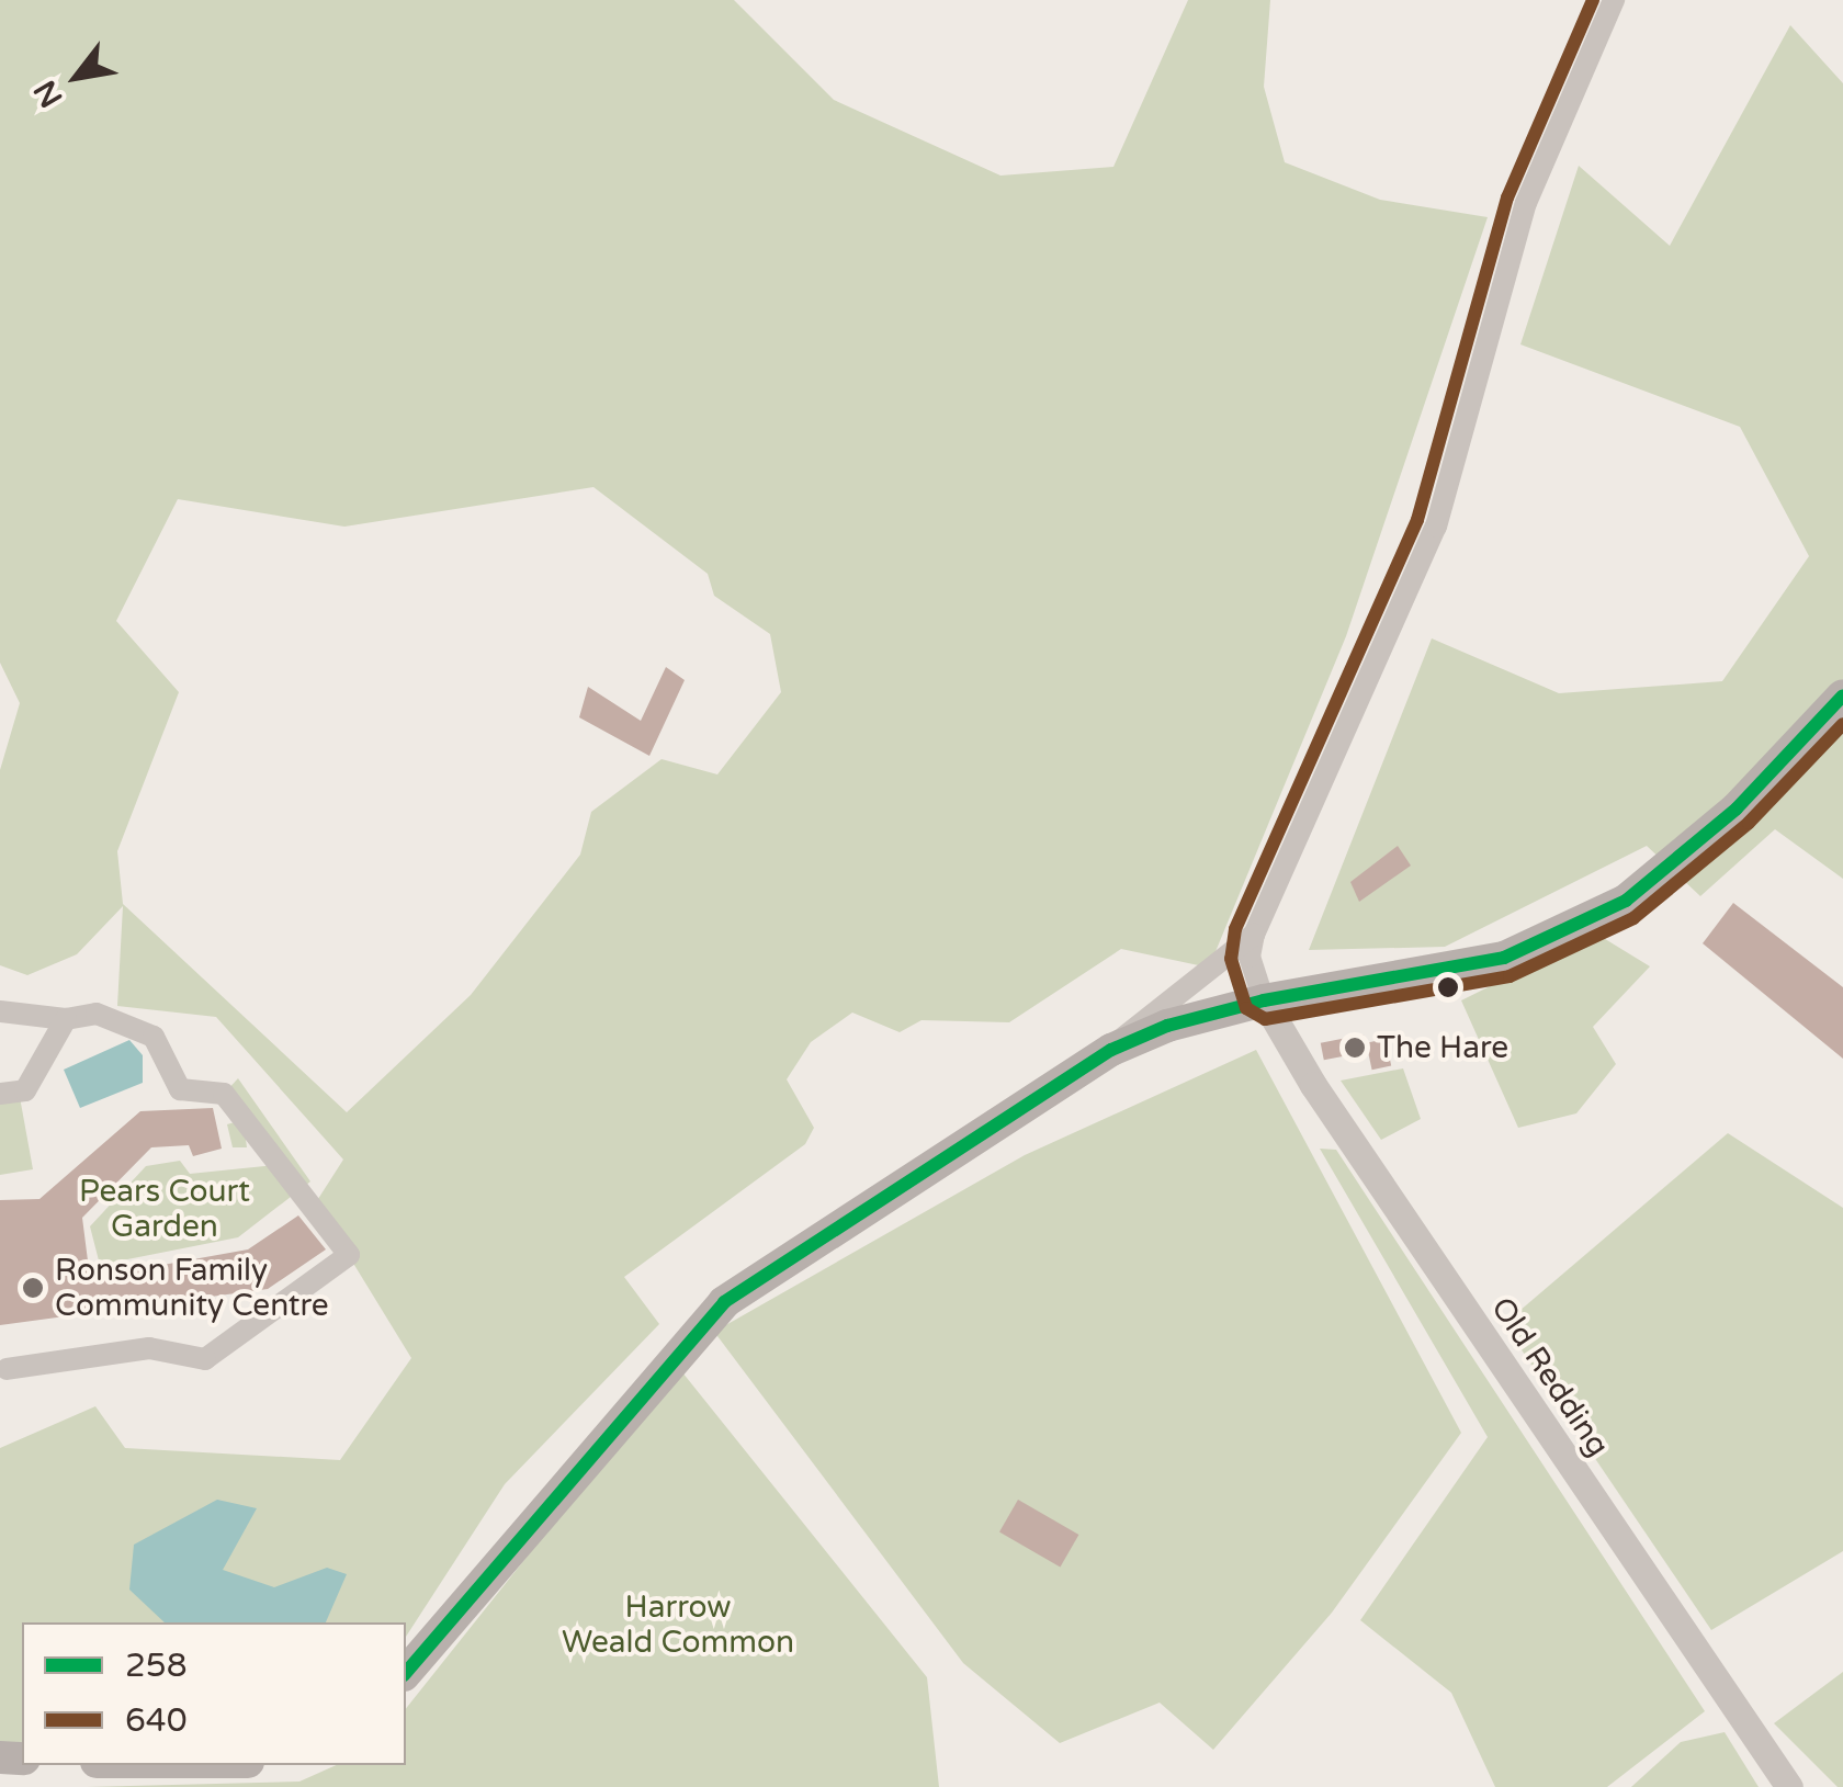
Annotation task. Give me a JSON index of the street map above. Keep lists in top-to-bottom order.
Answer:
{
  "streets": {
    "street": ["Old Redding"]
  },
  "parks": ["Pears Court Garden", "Harrow Weald Common"],
  "places": ["The Hare", "Ronson Family Community Centre"],
  "lines": ["transit line 640", "transit line 258"],
  "legend": ["258", "640"],
  "north": "bottom left"
}
